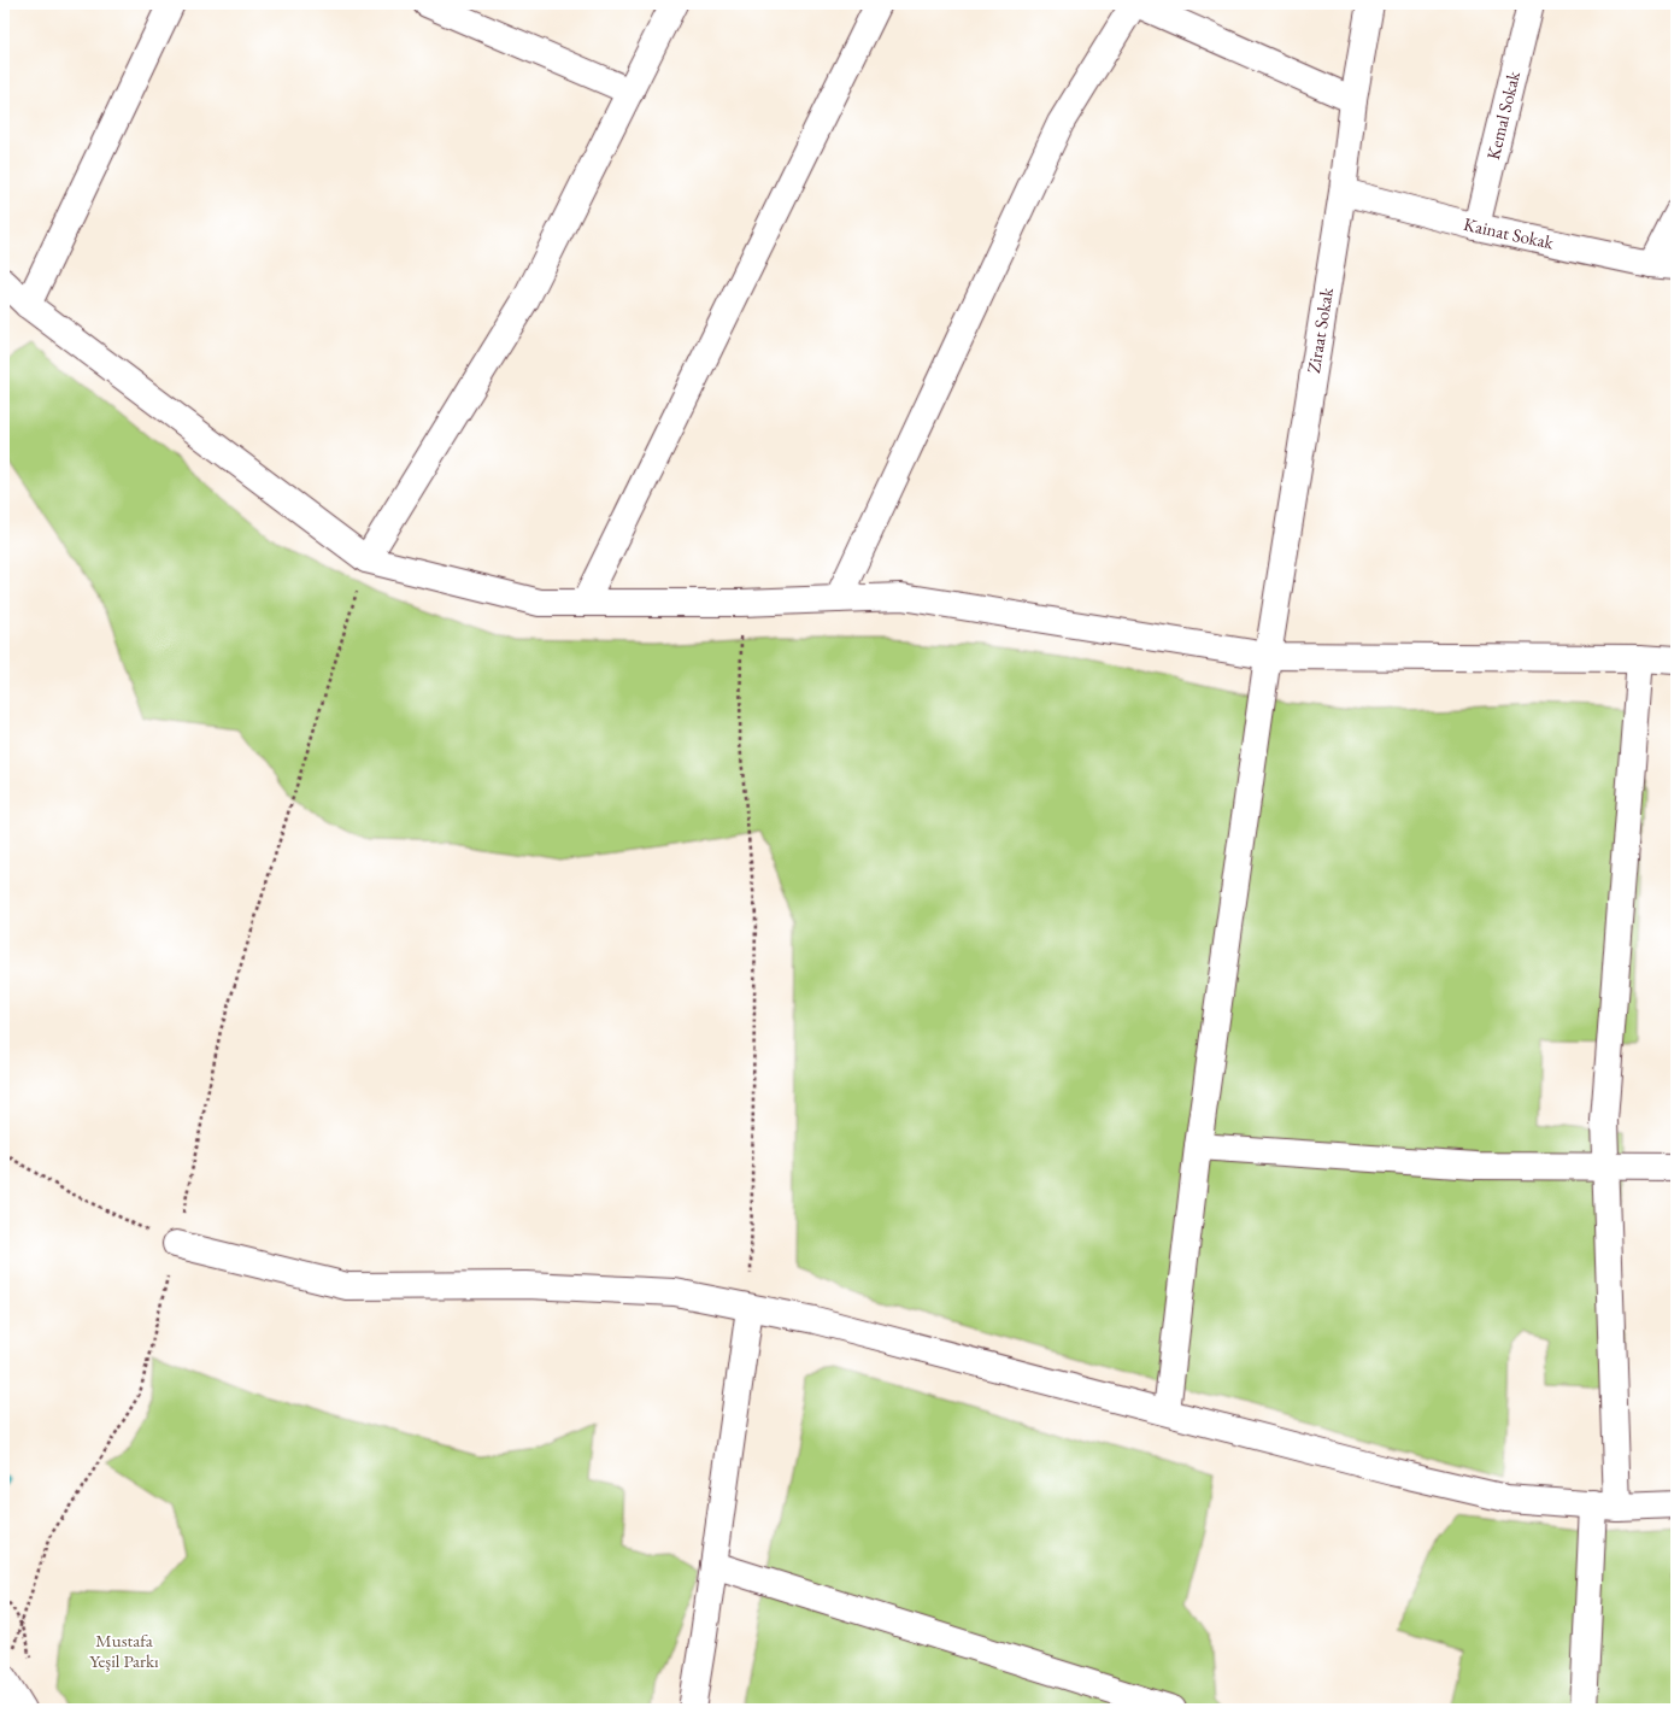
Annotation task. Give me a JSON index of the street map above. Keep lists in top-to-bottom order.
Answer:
{
  "streets": {
    "street": ["Kemal Sokak", "Kainat Sokak", "Ziraat Sokak"]
  },
  "crossings": [
    ["Kemal Sokak", "Kainat Sokak"],
    ["Kainat Sokak", "Ziraat Sokak"]
  ],
  "parks": ["Mustafa Yeşil Parkı"]
}
